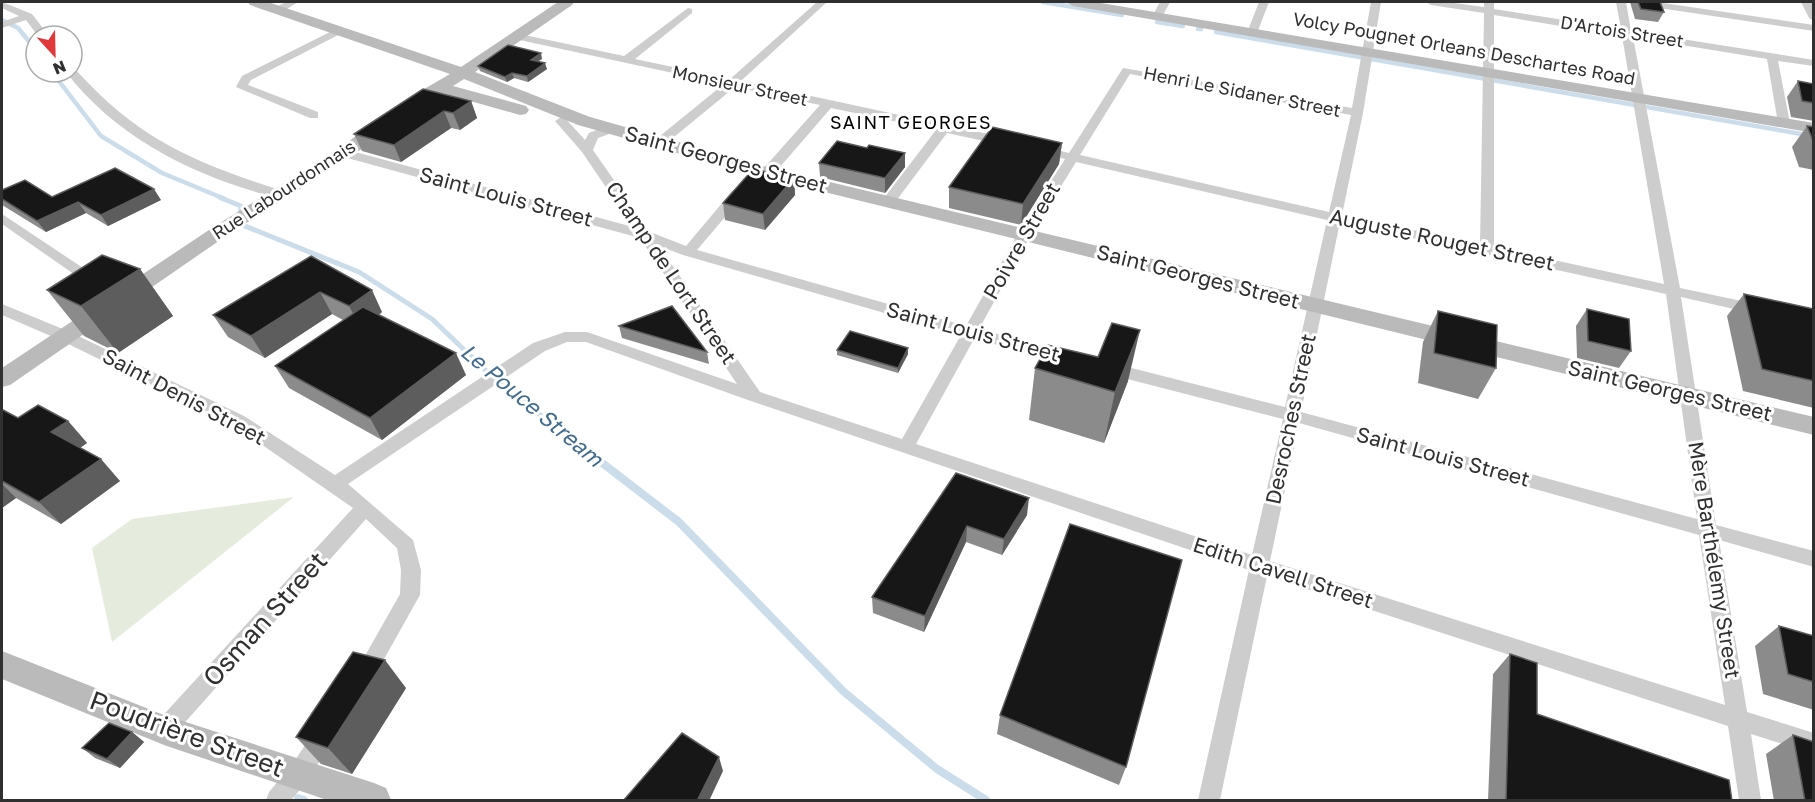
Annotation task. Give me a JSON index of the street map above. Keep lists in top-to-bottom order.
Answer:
{
  "streets": {
    "main road": [
      "Volcy Pougnet Orleans Deschartes Road",
      "Saint Georges Street",
      "Rue Labourdonnais",
      "Poudrière Street"
    ],
    "street": [
      "D'Artois Street",
      "Monsieur Street",
      "Henri Le Sidaner Street",
      "Saint Louis Street",
      "Auguste Rouget Street",
      "Poivre Street",
      "Champ de Lort Street",
      "Saint Denis Street",
      "Desroches Street",
      "Mère Barthélemy Street",
      "Edith Cavell Street",
      "Osman Street"
    ]
  },
  "crossings": [
    ["D'Artois Street", "Mère Barthélemy Street"],
    ["Volcy Pougnet Orleans Deschartes Road", "Desroches Street"],
    ["Volcy Pougnet Orleans Deschartes Road", "Mère Barthélemy Street"],
    ["Monsieur Street", "Rue Labourdonnais"],
    ["Monsieur Street", "Auguste Rouget Street"],
    ["Monsieur Street", "Poivre Street"],
    ["Henri Le Sidaner Street", "Poivre Street"],
    ["Henri Le Sidaner Street", "Desroches Street"],
    ["Saint Georges Street", "Rue Labourdonnais"],
    ["Saint Georges Street", "Poivre Street"],
    ["Saint Georges Street", "Champ de Lort Street"],
    ["Saint Georges Street", "Desroches Street"],
    ["Saint Georges Street", "Mère Barthélemy Street"],
    ["Rue Labourdonnais", "Saint Louis Street"],
    ["Rue Labourdonnais", "Saint Denis Street"],
    ["Saint Louis Street", "Poivre Street"],
    ["Saint Louis Street", "Champ de Lort Street"],
    ["Saint Louis Street", "Desroches Street"],
    ["Saint Louis Street", "Mère Barthélemy Street"],
    ["Auguste Rouget Street", "Poivre Street"],
    ["Auguste Rouget Street", "Desroches Street"],
    ["Auguste Rouget Street", "Mère Barthélemy Street"],
    ["Poivre Street", "Edith Cavell Street"],
    ["Champ de Lort Street", "Edith Cavell Street"],
    ["Saint Denis Street", "Edith Cavell Street"],
    ["Saint Denis Street", "Osman Street"],
    ["Desroches Street", "Edith Cavell Street"],
    ["Mère Barthélemy Street", "Edith Cavell Street"],
    ["Osman Street", "Poudrière Street"]
  ],
  "districts": ["SAINT GEORGES"],
  "water": ["Le Pouce Stream"],
  "north": "bottom"
}
